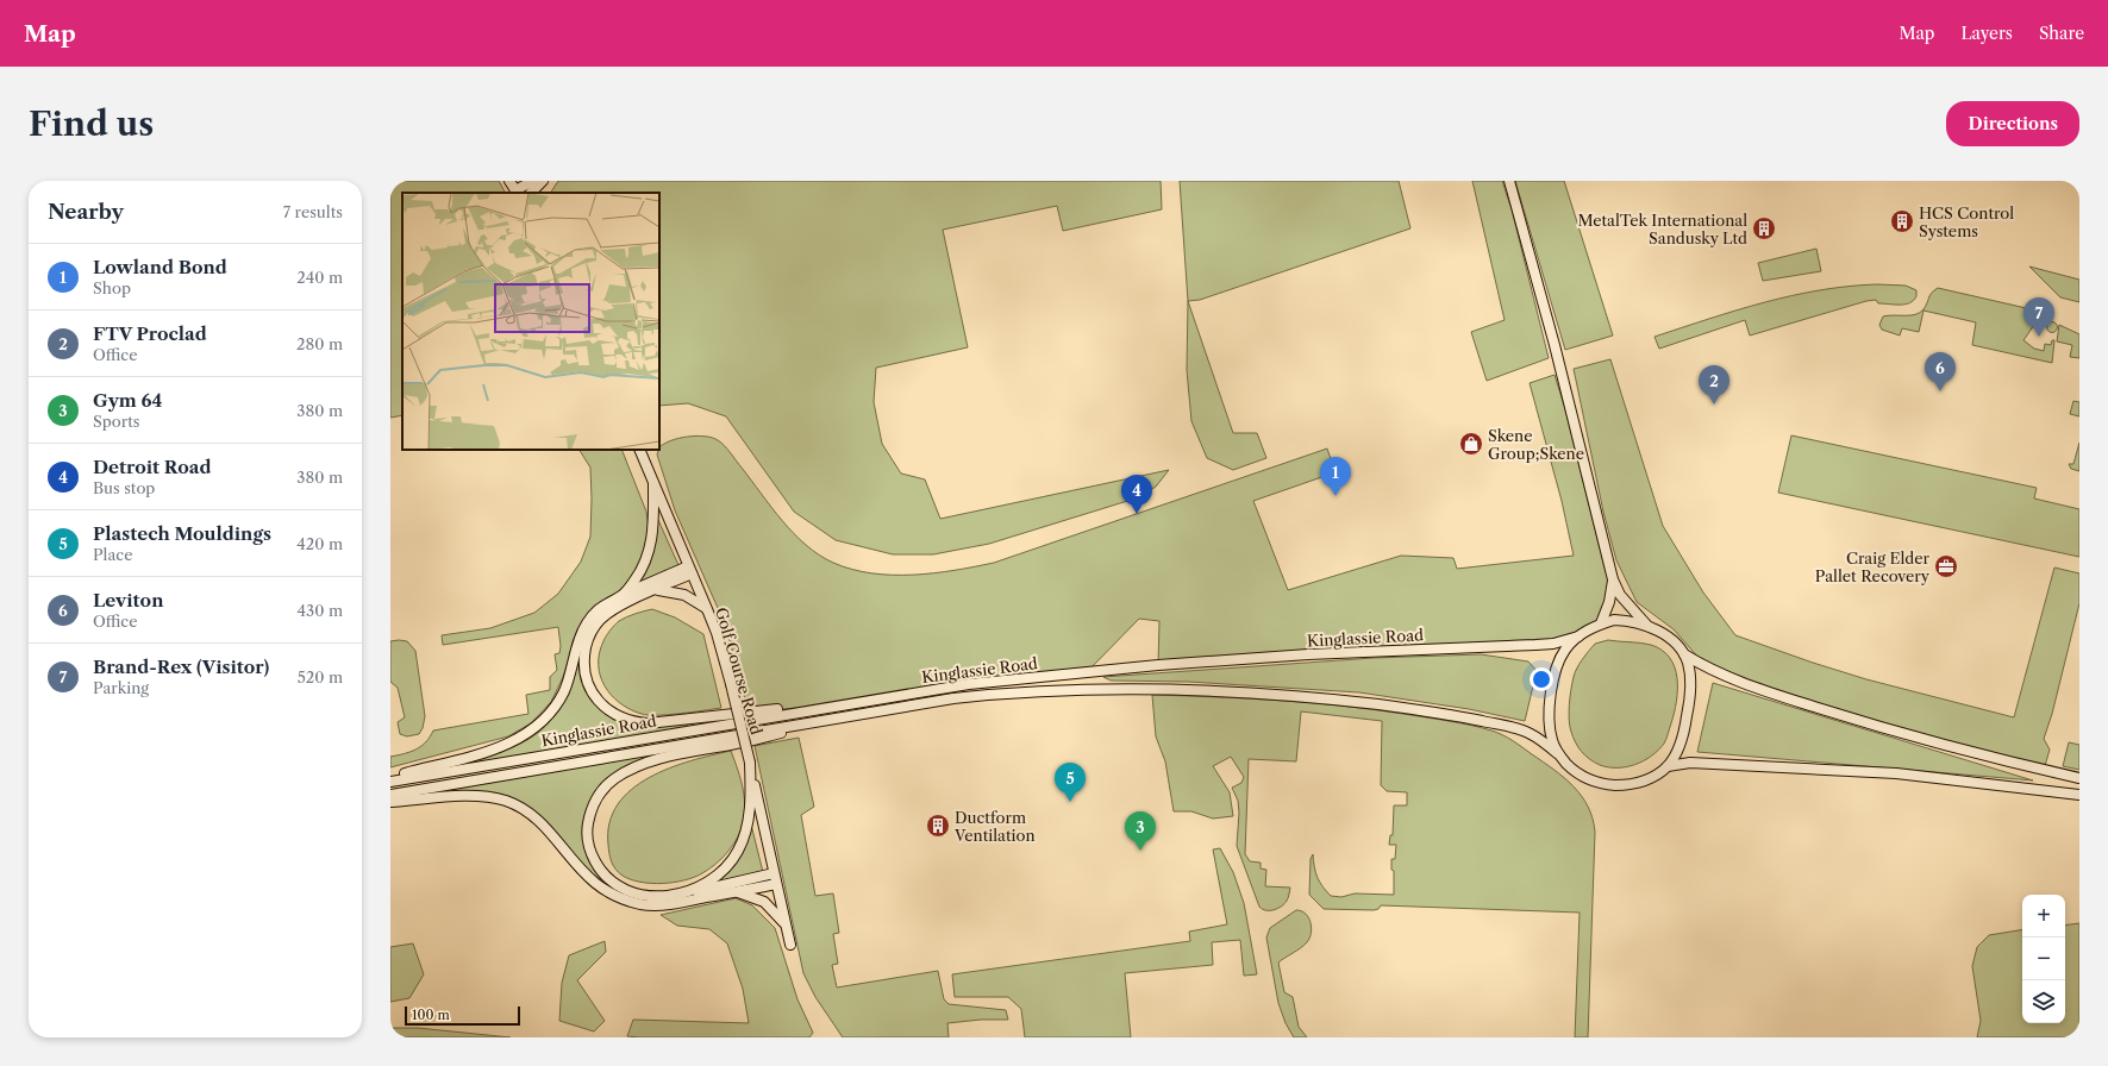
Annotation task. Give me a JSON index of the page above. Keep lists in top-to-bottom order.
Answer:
{
  "streets": {
    "main road": ["Kinglassie Road", "Golf Course Road"]
  },
  "places": {
    "building": ["HCS Control Systems", "MetalTek International Sandusky Ltd", "Ductform Ventilation"],
    "shop": ["Skene Group;Skene"],
    "office": ["Craig Elder Pallet Recovery"]
  },
  "scale_bar": "100 m",
  "page": {
    "header": "Map",
    "nav": ["Map", "Layers", "Share"],
    "buttons": "Directions",
    "title": "Find us",
    "heading": ["Nearby", "7 results"],
    "list": [
      {
        "mark": "1",
        "name": "Lowland Bond",
        "note": "Shop",
        "value": "240 m"
      },
      {
        "mark": "2",
        "name": "FTV Proclad",
        "note": "Office",
        "value": "280 m"
      },
      {
        "mark": "3",
        "name": "Gym 64",
        "note": "Sports",
        "value": "380 m"
      },
      {
        "mark": "4",
        "name": "Detroit Road",
        "note": "Bus stop",
        "value": "380 m"
      },
      {
        "mark": "5",
        "name": "Plastech Mouldings",
        "note": "Place",
        "value": "420 m"
      },
      {
        "mark": "6",
        "name": "Leviton",
        "note": "Office",
        "value": "430 m"
      },
      {
        "mark": "7",
        "name": "Brand-Rex (Visitor)",
        "note": "Parking",
        "value": "520 m"
      }
    ],
    "pins": [
      "7",
      "6",
      "2",
      "1",
      "4",
      "5",
      "3"
    ],
    "map_buttons": ["+", "−"],
    "scale": "100 m"
  }
}
